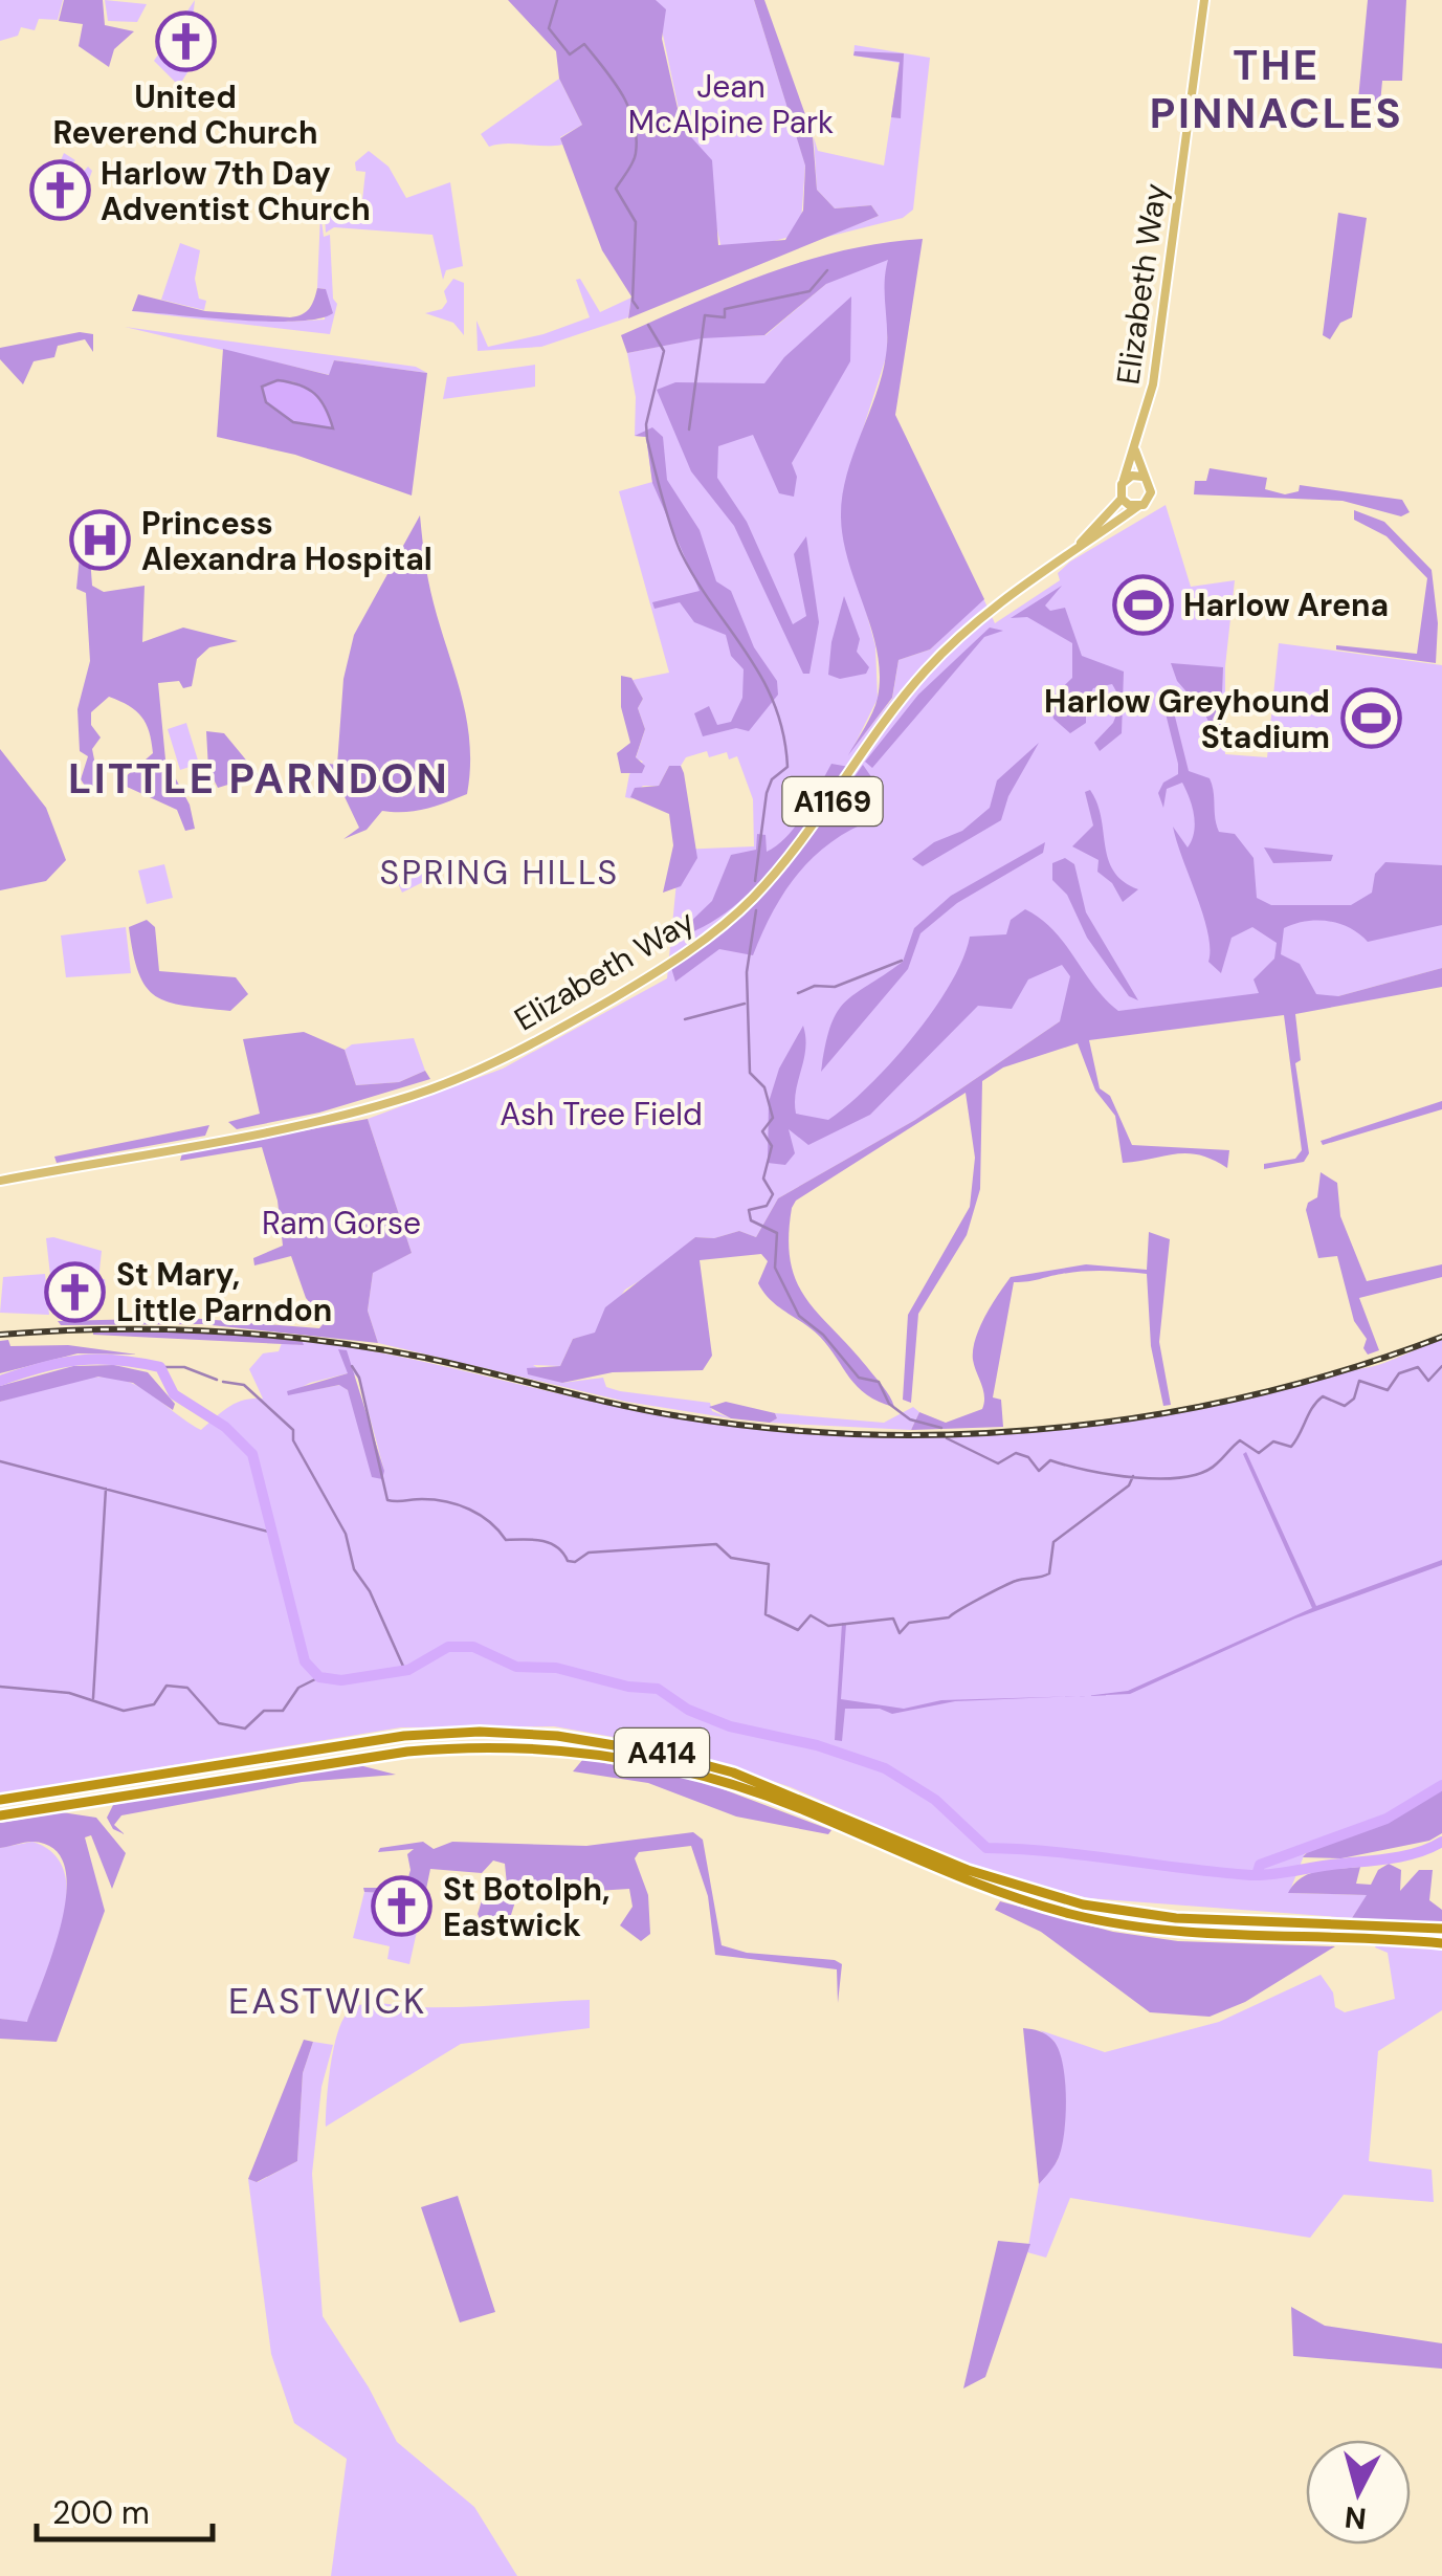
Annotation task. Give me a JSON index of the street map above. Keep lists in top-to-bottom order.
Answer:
{
  "streets": {
    "highway": ["A414"],
    "main road": ["Elizabeth Way", "A1169"]
  },
  "districts": [
    "THE PINNACLES",
    "LITTLE PARNDON",
    "SPRING HILLS",
    "EASTWICK"
  ],
  "parks": ["Jean McAlpine Park", "Ash Tree Field", "Ram Gorse"],
  "places": {
    "church": [
      "United Reverend Church",
      "Harlow 7th Day Adventist Church",
      "St Mary, Little Parndon",
      "St Botolph, Eastwick"
    ],
    "hospital": ["Princess Alexandra Hospital"],
    "sports": ["Harlow Arena", "Harlow Greyhound Stadium"]
  },
  "scale_bar": "200 m",
  "north": "bottom"
}
